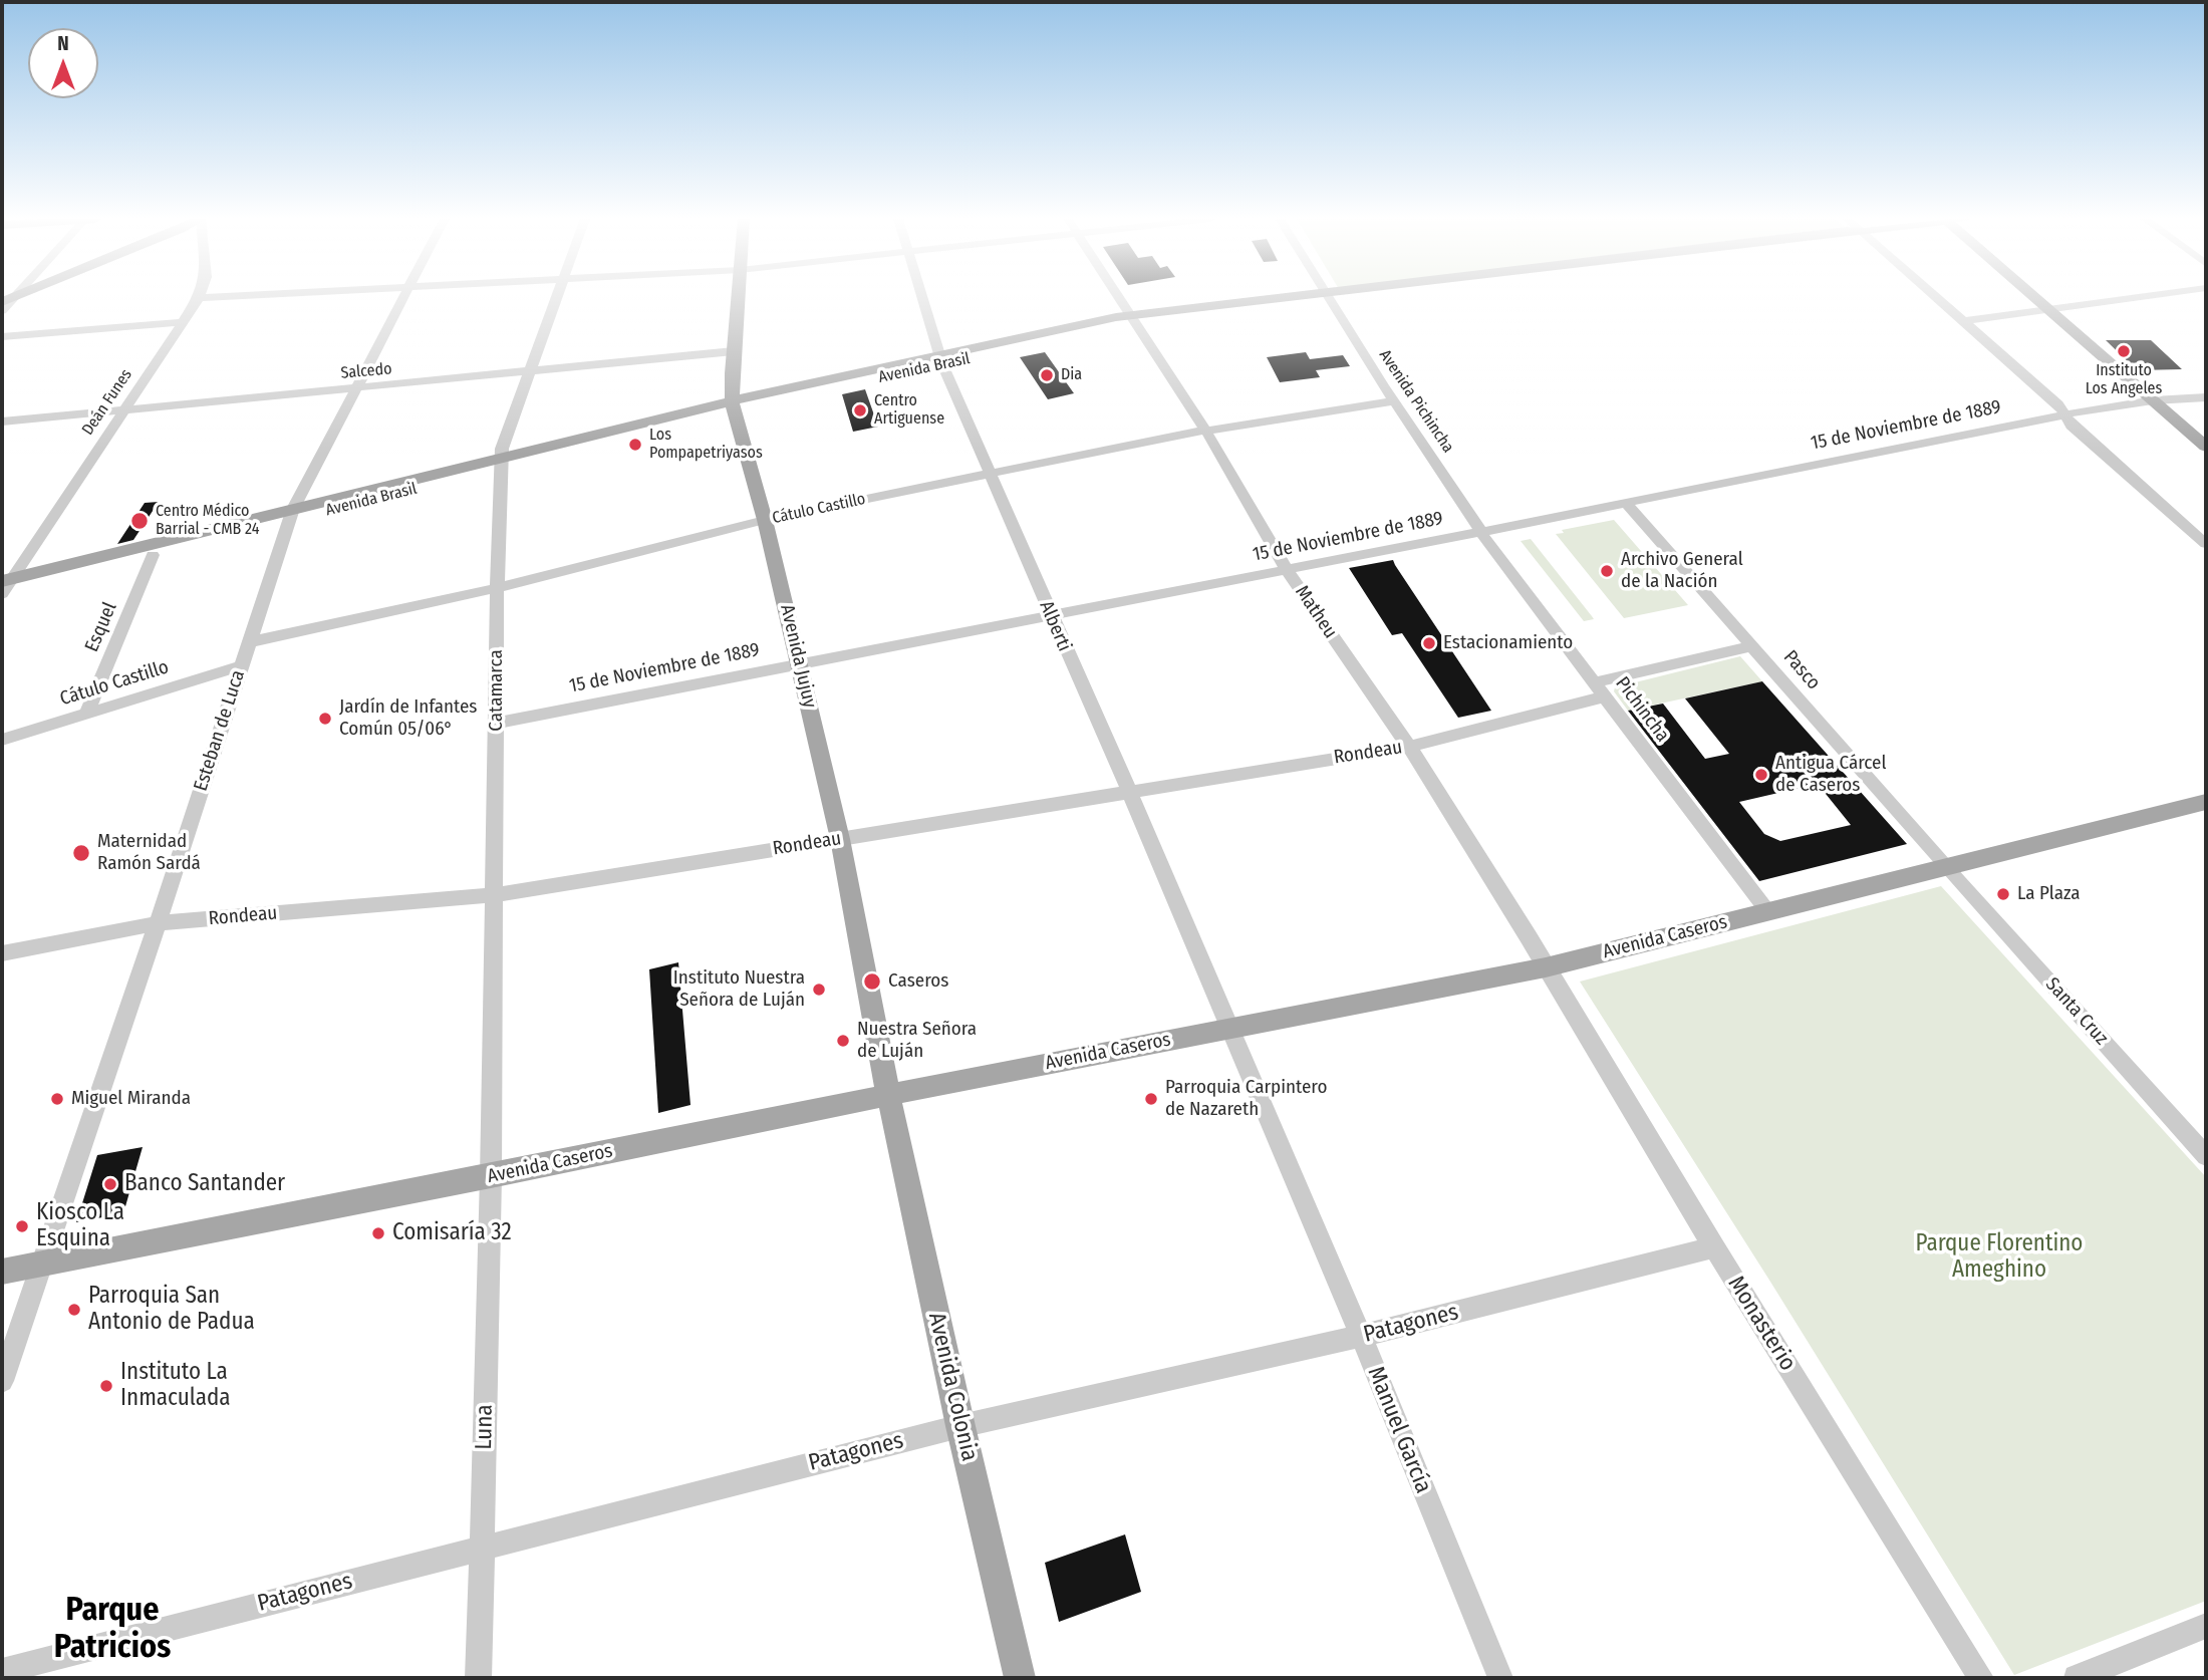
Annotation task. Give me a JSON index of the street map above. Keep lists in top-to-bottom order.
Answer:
{
  "streets": {
    "main road": [
      "Avenida Brasil",
      "Avenida Jujuy",
      "Avenida Caseros",
      "Avenida Colonia"
    ],
    "street": [
      "Salcedo",
      "Avenida Pichincha",
      "Deán Funes",
      "15 de Noviembre de 1889",
      "Cátulo Castillo",
      "Matheu",
      "Alberti",
      "Esquel",
      "Pasco",
      "Catamarca",
      "Pichincha",
      "Esteban de Luca",
      "Rondeau",
      "Santa Cruz",
      "Patagones",
      "Monasterio",
      "Luna",
      "Manuel García"
    ]
  },
  "crossings": [
    ["Avenida Brasil", "Deán Funes"],
    ["Avenida Brasil", "Matheu"],
    ["Avenida Brasil", "Alberti"],
    ["Avenida Brasil", "Esquel"],
    ["Avenida Brasil", "Avenida Jujuy"],
    ["Avenida Brasil", "Catamarca"],
    ["Avenida Brasil", "Esteban de Luca"],
    ["Salcedo", "Deán Funes"],
    ["Salcedo", "Avenida Jujuy"],
    ["Salcedo", "Catamarca"],
    ["Salcedo", "Esteban de Luca"],
    ["Avenida Pichincha", "15 de Noviembre de 1889"],
    ["Avenida Pichincha", "Cátulo Castillo"],
    ["Avenida Pichincha", "Pichincha"],
    ["15 de Noviembre de 1889", "Matheu"],
    ["15 de Noviembre de 1889", "Alberti"],
    ["15 de Noviembre de 1889", "Avenida Jujuy"],
    ["15 de Noviembre de 1889", "Pasco"],
    ["15 de Noviembre de 1889", "Catamarca"],
    ["15 de Noviembre de 1889", "Pichincha"],
    ["Cátulo Castillo", "Matheu"],
    ["Cátulo Castillo", "Alberti"],
    ["Cátulo Castillo", "Esquel"],
    ["Cátulo Castillo", "Avenida Jujuy"],
    ["Cátulo Castillo", "Catamarca"],
    ["Cátulo Castillo", "Esteban de Luca"],
    ["Matheu", "Rondeau"],
    ["Matheu", "Avenida Caseros"],
    ["Matheu", "Monasterio"],
    ["Alberti", "Rondeau"],
    ["Alberti", "Avenida Caseros"],
    ["Alberti", "Manuel García"],
    ["Avenida Jujuy", "Rondeau"],
    ["Avenida Jujuy", "Avenida Caseros"],
    ["Avenida Jujuy", "Avenida Colonia"],
    ["Pasco", "Avenida Caseros"],
    ["Pasco", "Santa Cruz"],
    ["Catamarca", "Rondeau"],
    ["Catamarca", "Avenida Caseros"],
    ["Catamarca", "Luna"],
    ["Pichincha", "Rondeau"],
    ["Pichincha", "Avenida Caseros"],
    ["Esteban de Luca", "Rondeau"],
    ["Esteban de Luca", "Avenida Caseros"],
    ["Avenida Caseros", "Santa Cruz"],
    ["Avenida Caseros", "Monasterio"],
    ["Avenida Caseros", "Avenida Colonia"],
    ["Avenida Caseros", "Luna"],
    ["Avenida Caseros", "Manuel García"],
    ["Patagones", "Monasterio"],
    ["Patagones", "Avenida Colonia"],
    ["Patagones", "Luna"],
    ["Patagones", "Manuel García"]
  ],
  "districts": ["Parque Patricios"],
  "parks": ["Parque Florentino Ameghino"],
  "places": [
    "Instituto Los Angeles",
    "Dia",
    "Centro Artiguense",
    "Los Pompapetriyasos",
    "Centro Médico Barrial - CMB 24",
    "Archivo General de la Nación",
    "Estacionamiento",
    "Jardín de Infantes Común 05/06°",
    "Antigua Cárcel de Caseros",
    "Maternidad Ramón Sardá",
    "La Plaza",
    "Caseros",
    "Instituto Nuestra Señora de Luján",
    "Nuestra Señora de Luján",
    "Miguel Miranda",
    "Parroquia Carpintero de Nazareth",
    "Banco Santander",
    "Kiosco La Esquina",
    "Comisaría 32",
    "Parroquia San Antonio de Padua",
    "Instituto La Inmaculada"
  ],
  "north": "top"
}
